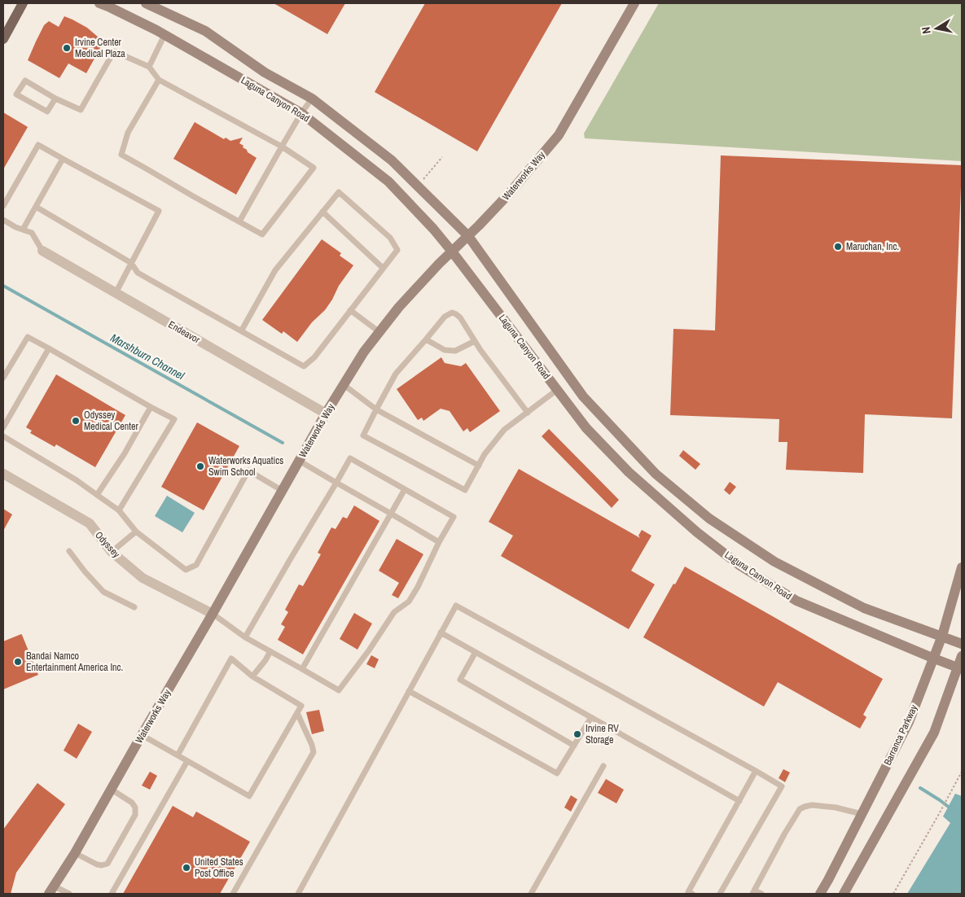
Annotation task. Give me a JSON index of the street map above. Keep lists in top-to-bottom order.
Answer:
{
  "streets": {
    "main road": ["Laguna Canyon Road", "Waterworks Way", "Barranca Parkway"],
    "street": ["Endeavor", "Odyssey"]
  },
  "crossings": [
    ["Laguna Canyon Road", "Waterworks Way"],
    ["Laguna Canyon Road", "Barranca Parkway"],
    ["Waterworks Way", "Endeavor"],
    ["Waterworks Way", "Odyssey"]
  ],
  "water": ["Marshburn Channel"],
  "places": [
    "Irvine Center Medical Plaza",
    "Maruchan, Inc.",
    "Odyssey Medical Center",
    "Waterworks Aquatics Swim School",
    "Bandai Namco Entertainment America Inc.",
    "Irvine RV Storage",
    "United States Post Office"
  ],
  "north": "left"
}
